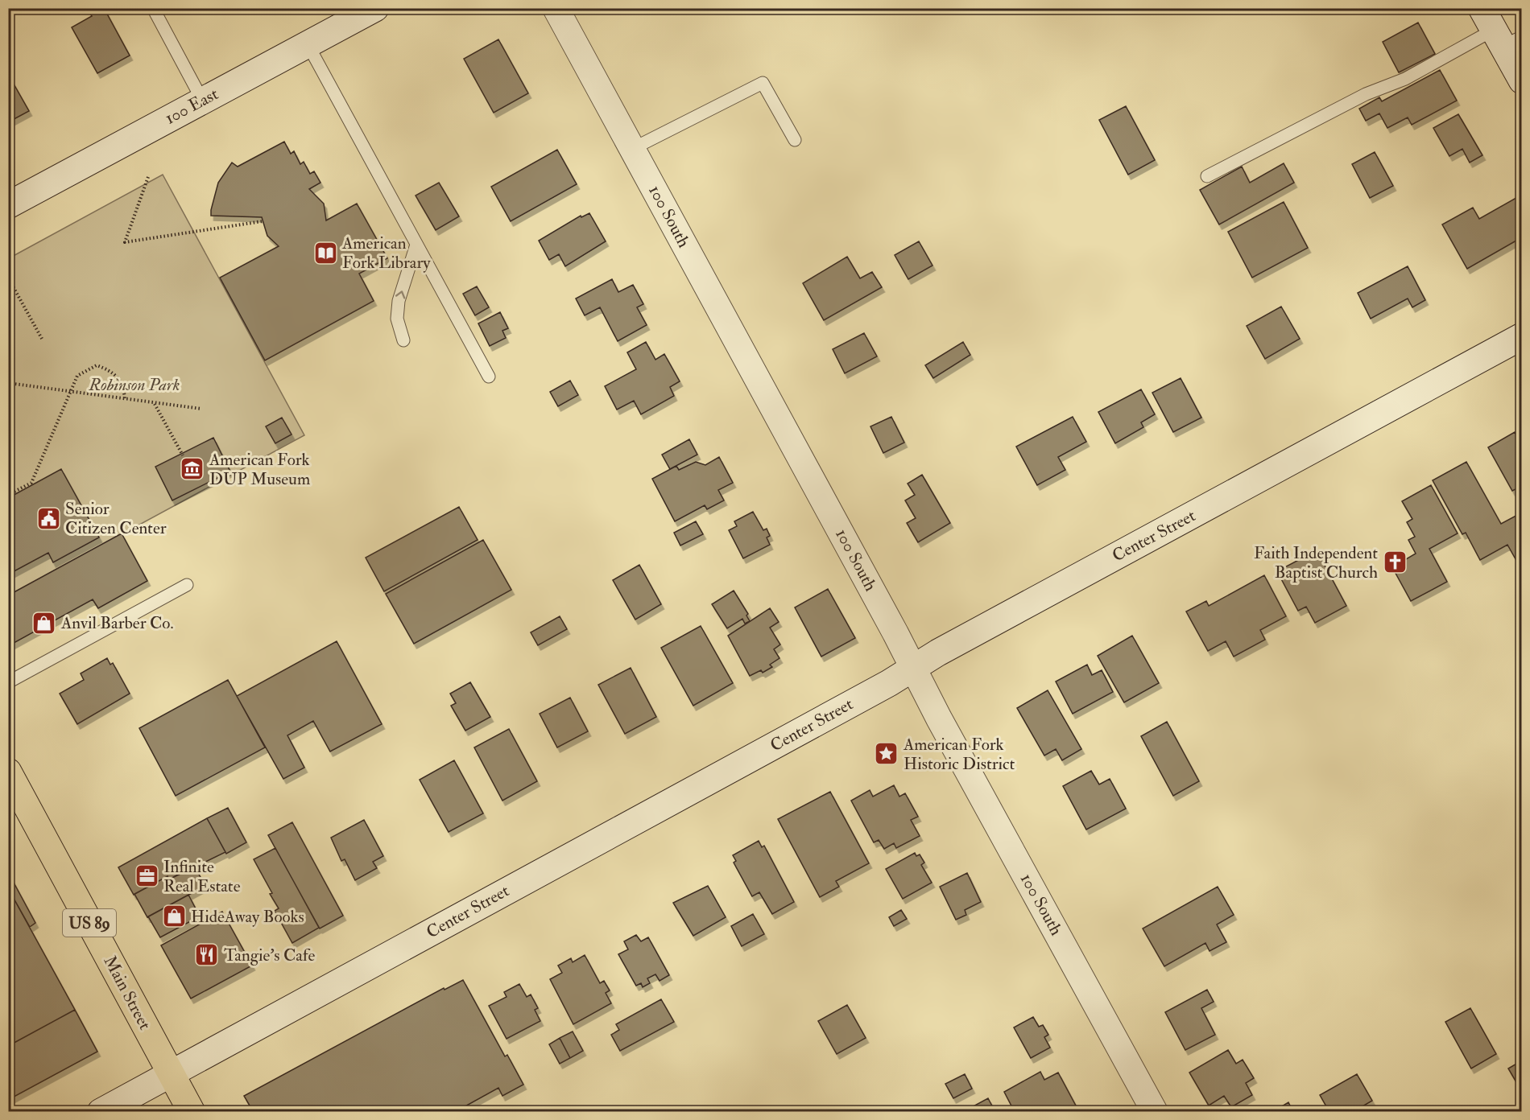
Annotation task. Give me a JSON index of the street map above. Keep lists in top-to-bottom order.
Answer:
{
  "streets": {
    "main road": ["US 89", "Main Street"],
    "street": ["100 East", "100 South", "Center Street"]
  },
  "crossings": [
    ["100 South", "Center Street"],
    ["Center Street", "Main Street"]
  ],
  "parks": ["Robinson Park"],
  "places": {
    "library": ["American Fork Library"],
    "museum": ["American Fork DUP Museum"],
    "public building": ["Senior Citizen Center"],
    "church": ["Faith Independent Baptist Church"],
    "shop": ["Anvil Barber Co.", "HideAway Books"],
    "place": ["American Fork Historic District"],
    "office": ["Infinite Real Estate"],
    "restaurant": ["Tangie's Cafe"]
  }
}
